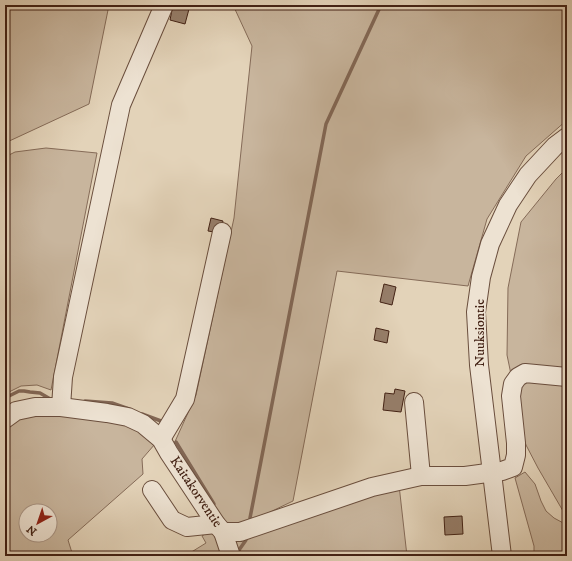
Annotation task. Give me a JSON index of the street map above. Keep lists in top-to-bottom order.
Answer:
{
  "streets": {
    "street": ["Nuuksiontie", "Kaitakorventie"]
  },
  "crossings": [
    ["Nuuksiontie", "Kaitakorventie"]
  ],
  "north": "bottom left"
}
